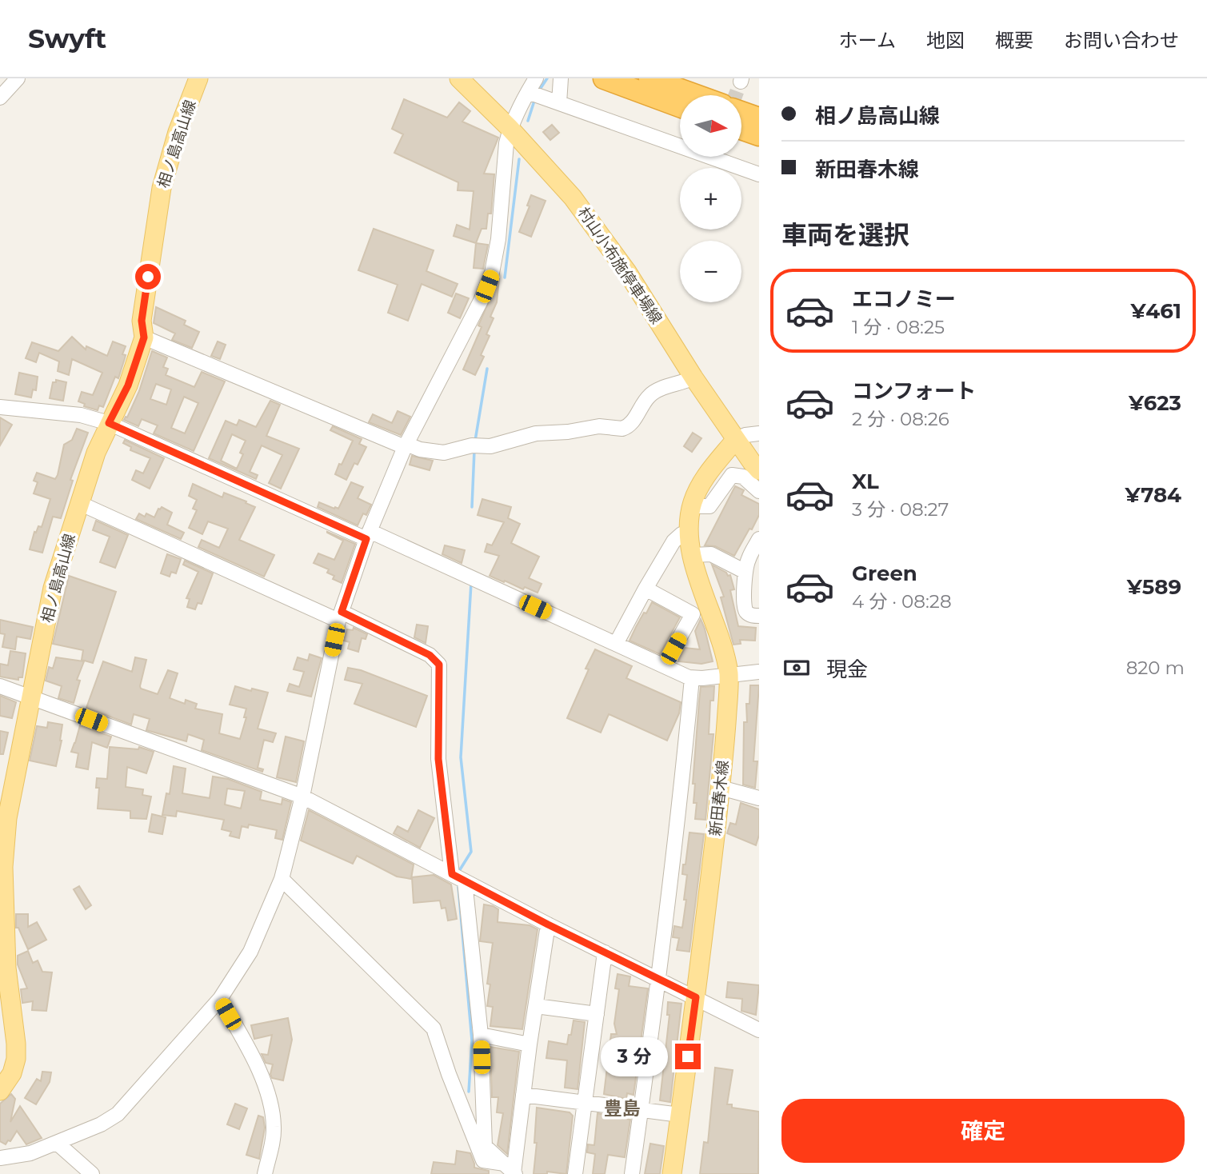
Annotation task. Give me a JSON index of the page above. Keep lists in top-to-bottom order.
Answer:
{
  "streets": {
    "main road": ["相ノ島高山線", "村山小布施停車場線", "新田春木線"]
  },
  "crossings": [
    ["村山小布施停車場線", "新田春木線"]
  ],
  "districts": ["豊島"],
  "north": "right",
  "page": {
    "header": "Swyft",
    "nav": [
      "ホーム",
      "地図",
      "概要",
      "お問い合わせ"
    ],
    "banner": ["相ノ島高山線", "新田春木線"],
    "map_buttons": ["+", "−"],
    "heading": "車両を選択",
    "list": [
      {
        "name": "エコノミー",
        "note": "1 分 · 08:25",
        "value": "¥461"
      },
      {
        "name": "コンフォート",
        "note": "2 分 · 08:26",
        "value": "¥623"
      },
      {
        "name": "XL",
        "note": "3 分 · 08:27",
        "value": "¥784"
      },
      {
        "name": "Green",
        "note": "4 分 · 08:28",
        "value": "¥589"
      }
    ],
    "pay": ["現金", "820 m"],
    "bubble": "3 分",
    "buttons": "確定"
  }
}
